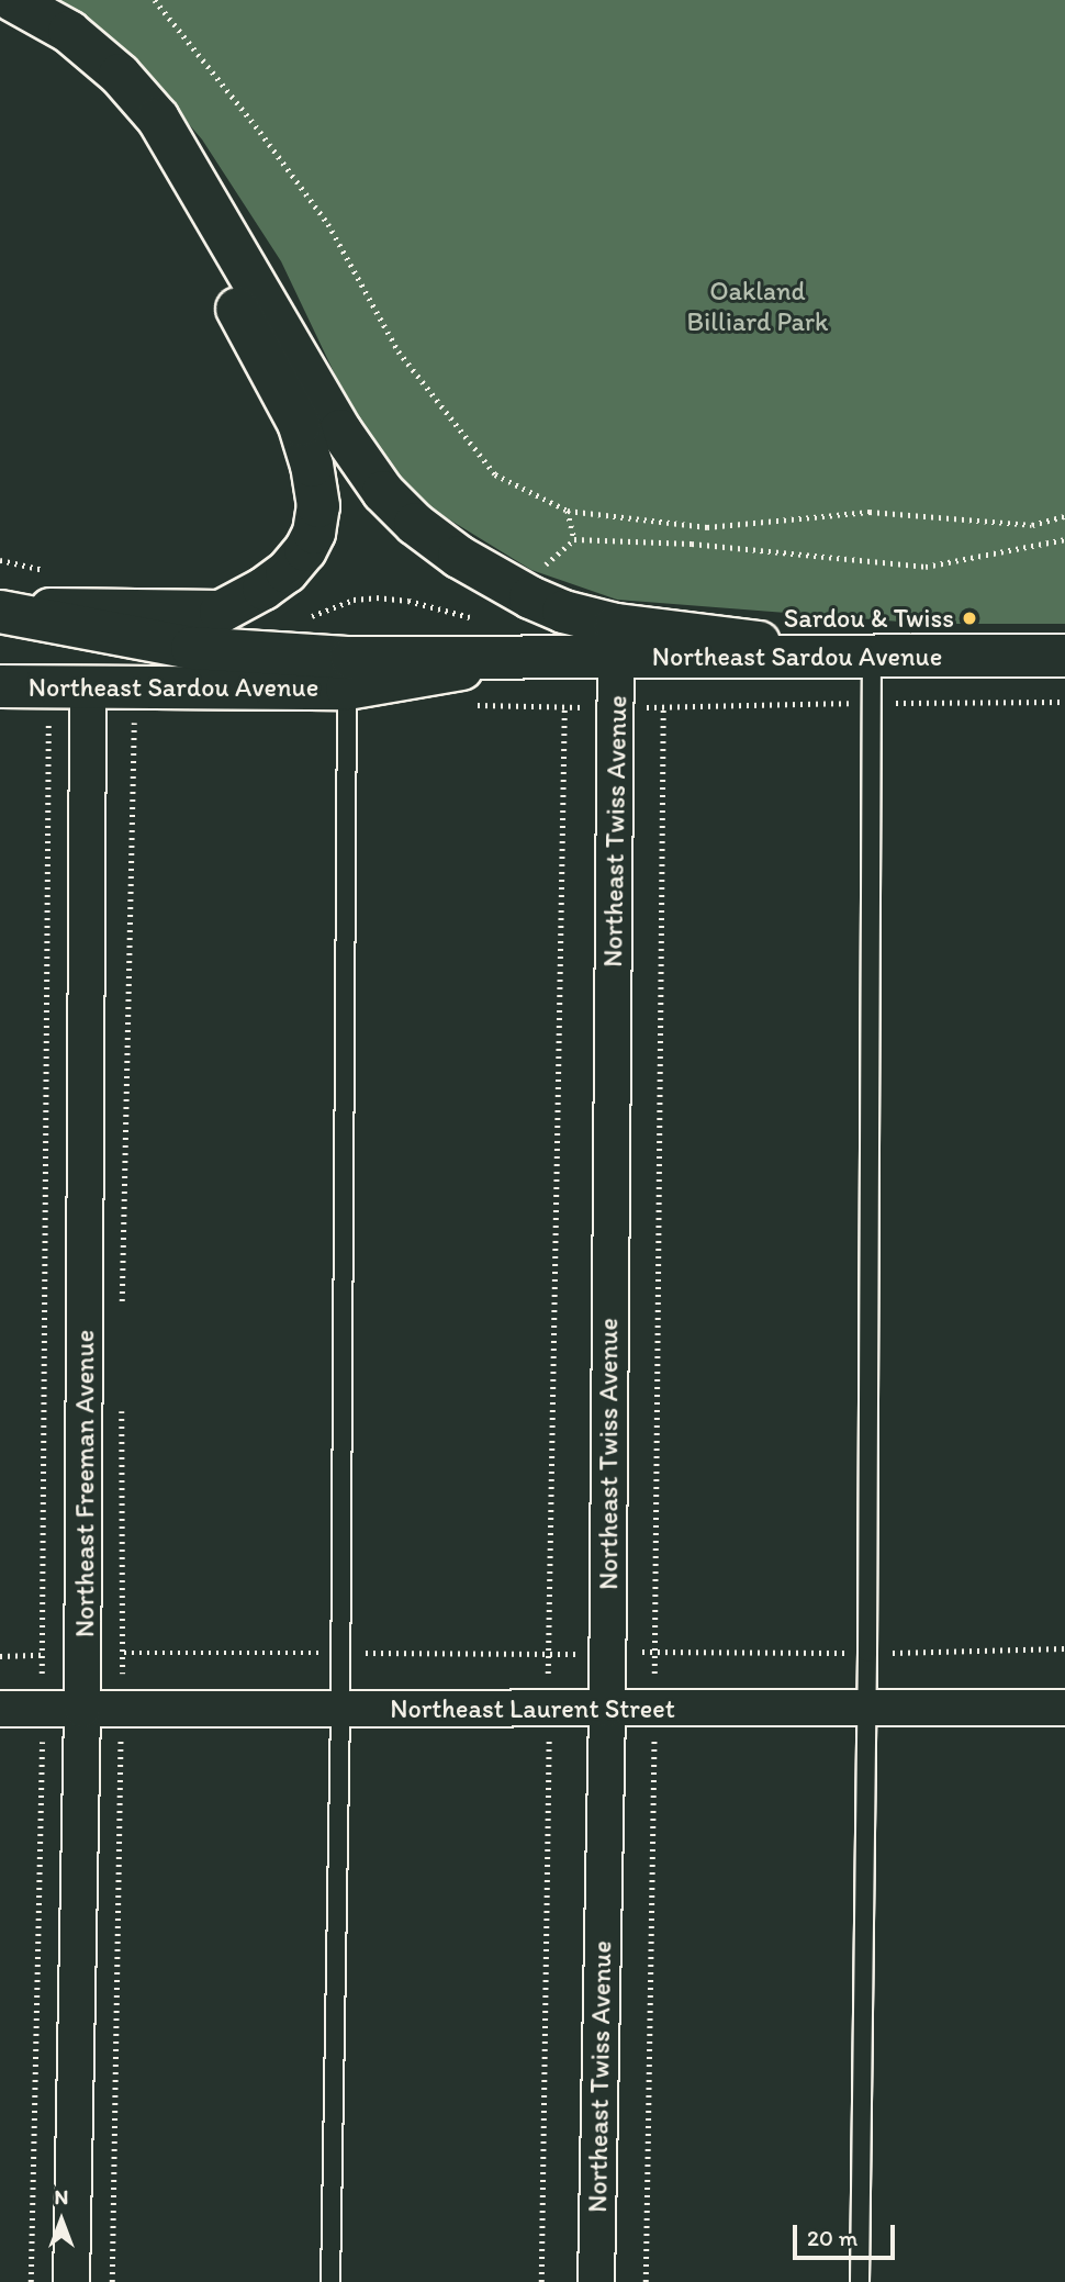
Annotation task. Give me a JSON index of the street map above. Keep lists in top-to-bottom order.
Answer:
{
  "streets": {
    "street": [
      "Northeast Sardou Avenue",
      "Northeast Twiss Avenue",
      "Northeast Freeman Avenue",
      "Northeast Laurent Street"
    ]
  },
  "crossings": [
    ["Northeast Sardou Avenue", "Northeast Twiss Avenue"],
    ["Northeast Sardou Avenue", "Northeast Freeman Avenue"],
    ["Northeast Twiss Avenue", "Northeast Laurent Street"],
    ["Northeast Freeman Avenue", "Northeast Laurent Street"]
  ],
  "parks": ["Oakland Billiard Park"],
  "places": ["Sardou & Twiss"],
  "scale_bar": "20 m",
  "north": "top"
}
